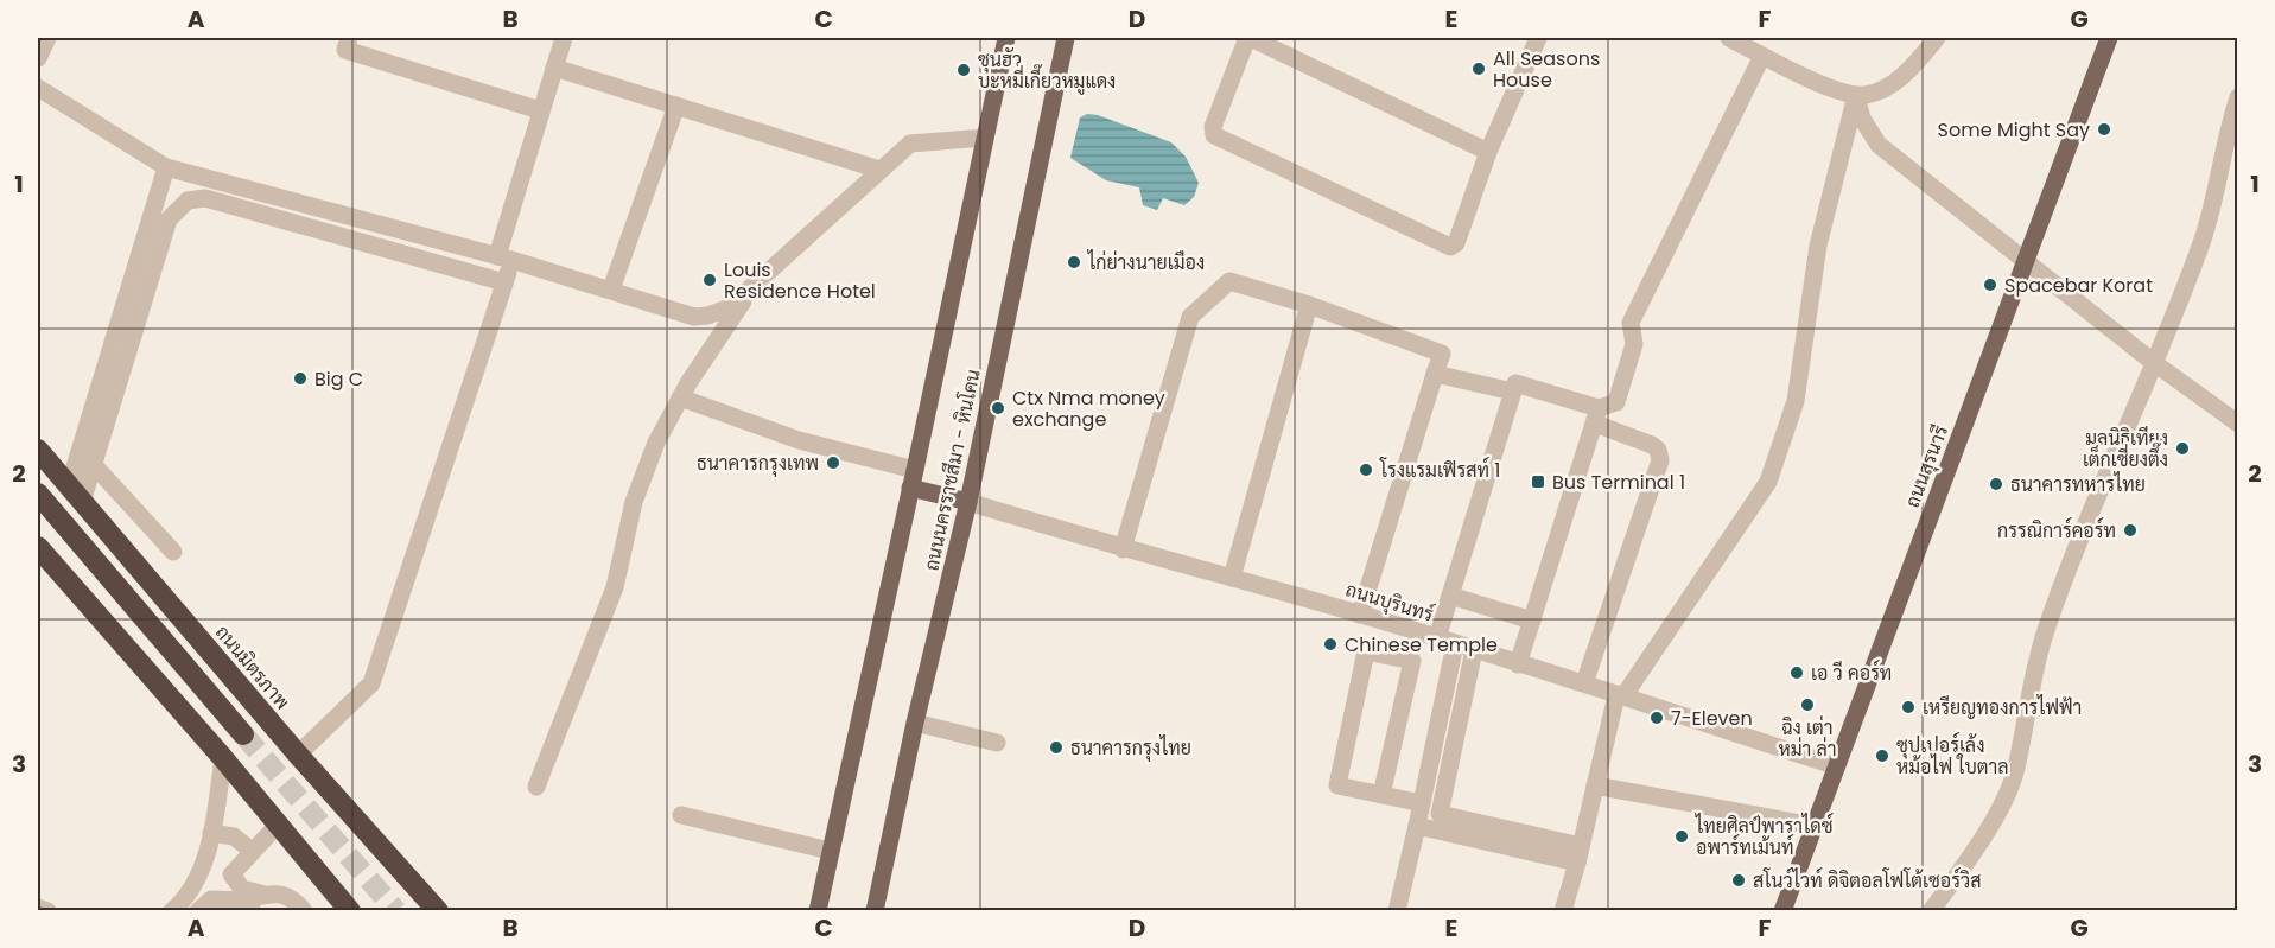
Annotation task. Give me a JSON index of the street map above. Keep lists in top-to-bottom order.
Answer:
{
  "streets": {
    "highway": ["ถนนมิตรภาพ"],
    "main road": ["ถนนสุรนารี", "ถนนนครราชสีมา - หินโคน"],
    "street": ["ถนนบุรินทร์"]
  },
  "crossings": [
    ["ถนนสุรนารี", "ถนนบุรินทร์"],
    ["ถนนนครราชสีมา - หินโคน", "ถนนบุรินทร์"]
  ],
  "places": {
    "other": [
      "All Seasons House",
      "ซุนฮัว บะหมี่เกี๊ยวหมูแดง",
      "Some Might Say",
      "ไก่ย่างนายเมือง",
      "Louis Residence Hotel",
      "Spacebar Korat",
      "Big C",
      "Ctx Nma money exchange",
      "มูลนิธิเทียง เต็กเซี่ยงตึ๊ง",
      "ธนาคารกรุงเทพ",
      "โรงแรมเฟิรสท์ 1",
      "ธนาคารทหารไทย",
      "กรรณิการ์คอร์ท",
      "Chinese Temple",
      "เอ วี คอร์ท",
      "ฉิง เต่า หม่า ล่า",
      "เหรียญทองการไฟฟ้า",
      "7-Eleven",
      "ธนาคารกรุงไทย",
      "ซุปเปอร์เล้ง หม้อไฟ ใบตาล",
      "ไทยศิลป์พาราไดซ์ อพาร์ทเม้นท์",
      "สโนว์ไวท์ ดิจิตอลโฟโต้เซอร์วิส"
    ],
    "transit": ["Bus Terminal 1"]
  },
  "grid": {
    "columns": [
      "A",
      "B",
      "C",
      "D",
      "E",
      "F",
      "G"
    ],
    "rows": ["1", "2", "3"]
  }
}
